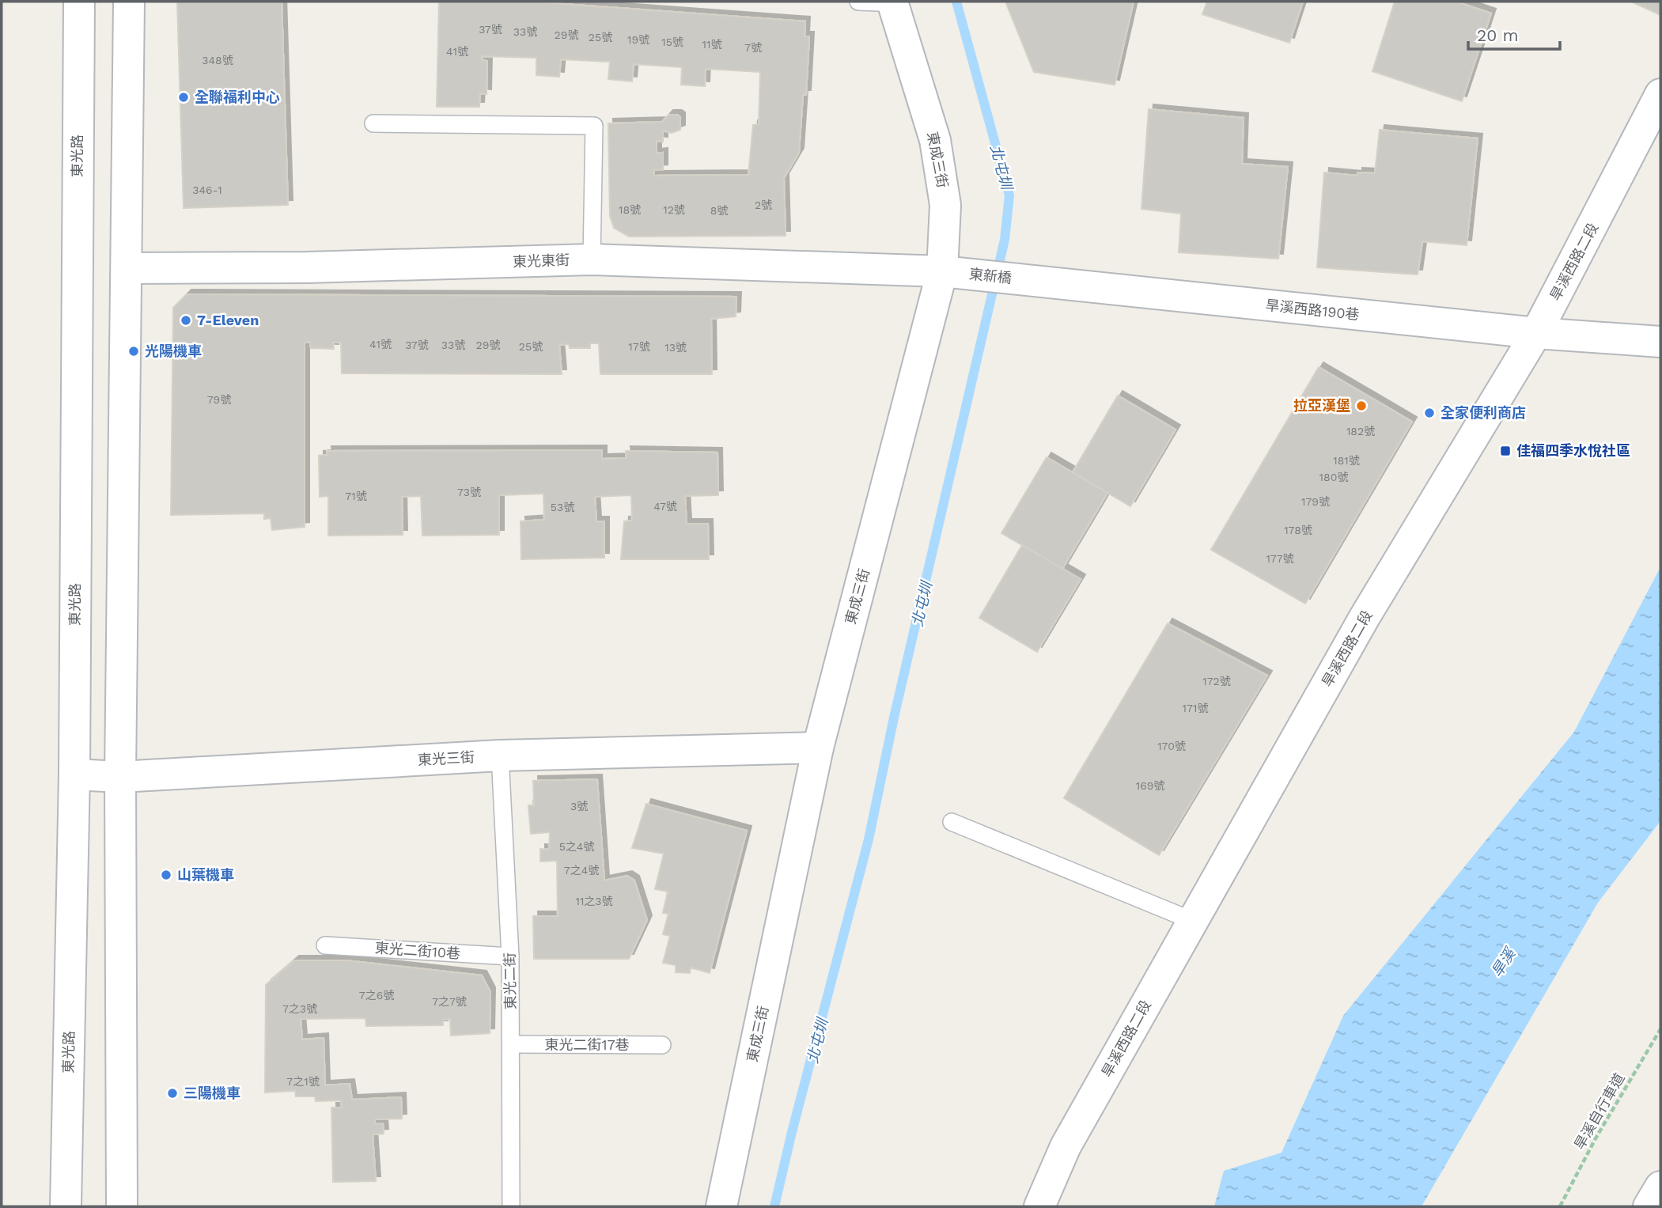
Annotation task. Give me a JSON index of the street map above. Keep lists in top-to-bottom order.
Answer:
{
  "streets": {
    "street": [
      "東光路",
      "東成三街",
      "東光東街",
      "旱溪西路二段",
      "東新橋",
      "旱溪西路190巷",
      "東光三街"
    ],
    "lane": ["東光二街10巷", "東光二街", "東光二街17巷"],
    "path": ["旱溪自行車道"]
  },
  "crossings": [
    ["東光路", "東光三街"],
    ["東成三街", "東光東街"],
    ["東成三街", "東新橋"],
    ["東成三街", "東光三街"],
    ["東光東街", "東新橋"],
    ["旱溪西路二段", "旱溪西路190巷"],
    ["東新橋", "旱溪西路190巷"],
    ["東光三街", "東光二街"],
    ["東光二街10巷", "東光二街"],
    ["東光二街", "東光二街17巷"]
  ],
  "water": ["北屯圳", "旱溪"],
  "places": {
    "other": [
      "全聯福利中心",
      "7-Eleven",
      "光陽機車",
      "拉亞漢堡",
      "全家便利商店",
      "山葉機車",
      "三陽機車"
    ],
    "transit": ["佳福四季水悅社區"]
  },
  "house_numbers": [
    "37號",
    "33號",
    "29號",
    "25號",
    "19號",
    "15號",
    "11號",
    "7號",
    "41號",
    "348號",
    "346-1",
    "2號",
    "18號",
    "12號",
    "8號",
    "41號",
    "37號",
    "33號",
    "29號",
    "25號",
    "17號",
    "13號",
    "79號",
    "182號",
    "181號",
    "180號",
    "73號",
    "71號",
    "179號",
    "47號",
    "53號",
    "178號",
    "177號",
    "172號",
    "171號",
    "170號",
    "169號",
    "3號",
    "5之4號",
    "7之4號",
    "11之3號",
    "7之6號",
    "7之7號",
    "7之3號",
    "7之1號"
  ],
  "scale_bar": "20 m"
}
